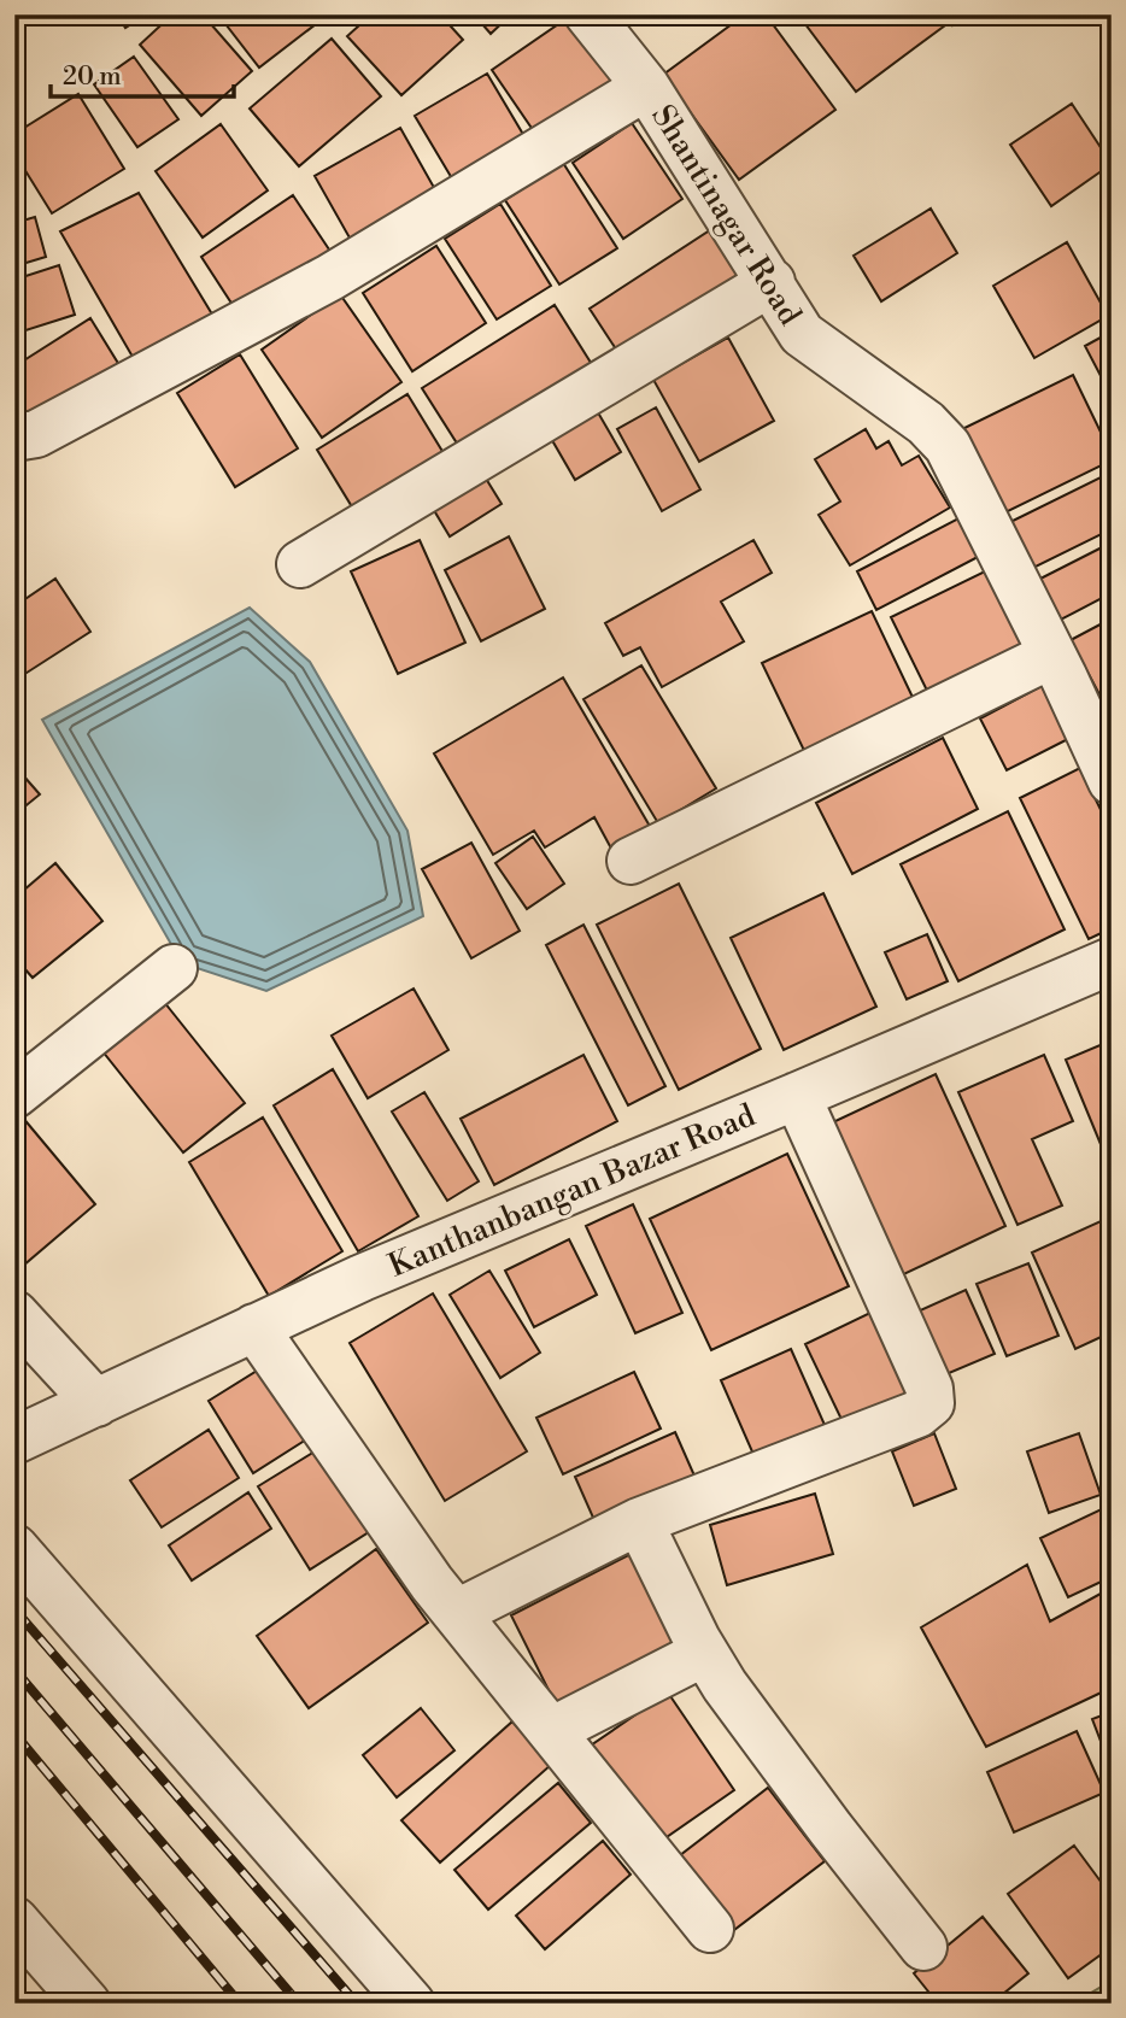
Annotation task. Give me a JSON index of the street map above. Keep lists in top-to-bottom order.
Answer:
{
  "streets": {
    "street": ["Shantinagar Road", "Kanthanbangan Bazar Road"]
  },
  "scale_bar": "20 m"
}
